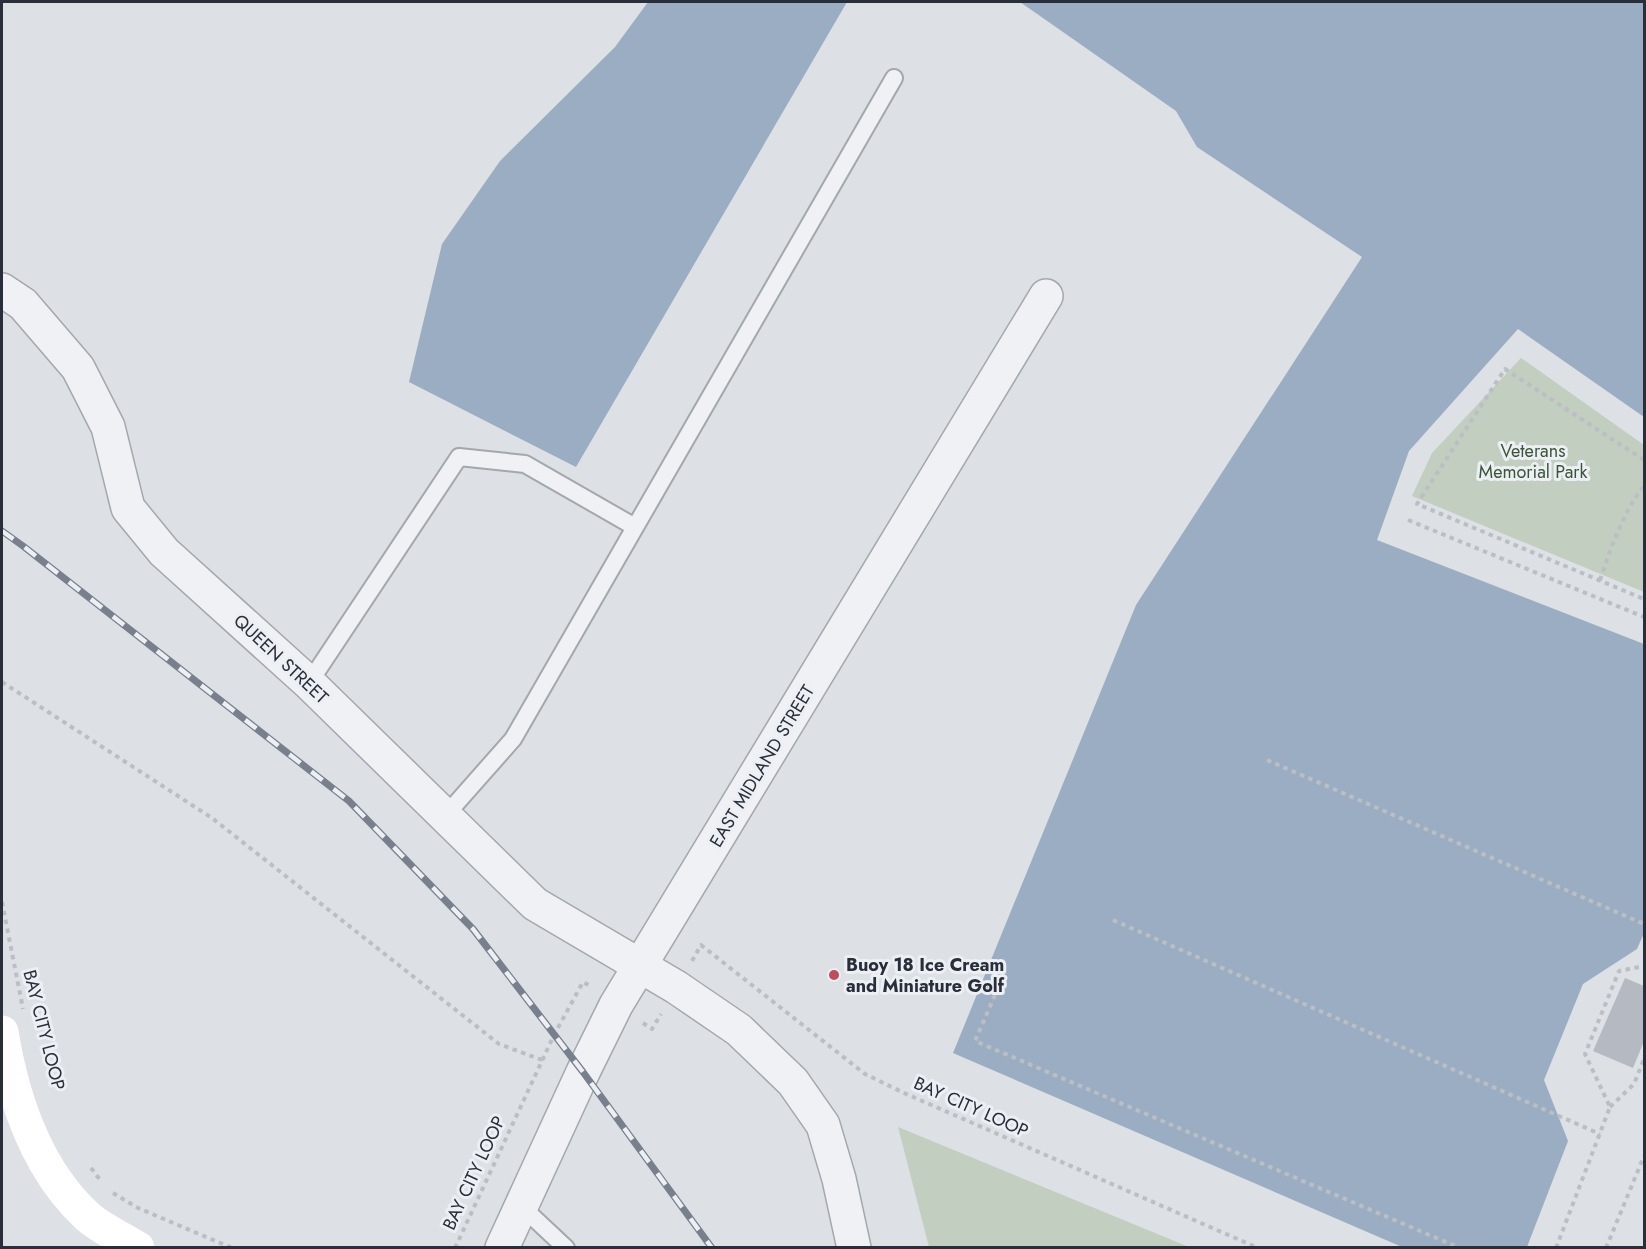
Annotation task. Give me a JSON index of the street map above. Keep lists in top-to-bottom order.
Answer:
{
  "streets": {
    "street": ["QUEEN STREET", "EAST MIDLAND STREET"],
    "path": ["BAY CITY LOOP"]
  },
  "crossings": [
    ["QUEEN STREET", "EAST MIDLAND STREET"]
  ],
  "parks": ["Veterans Memorial Park"],
  "places": ["Buoy 18 Ice Cream and Miniature Golf"]
}
